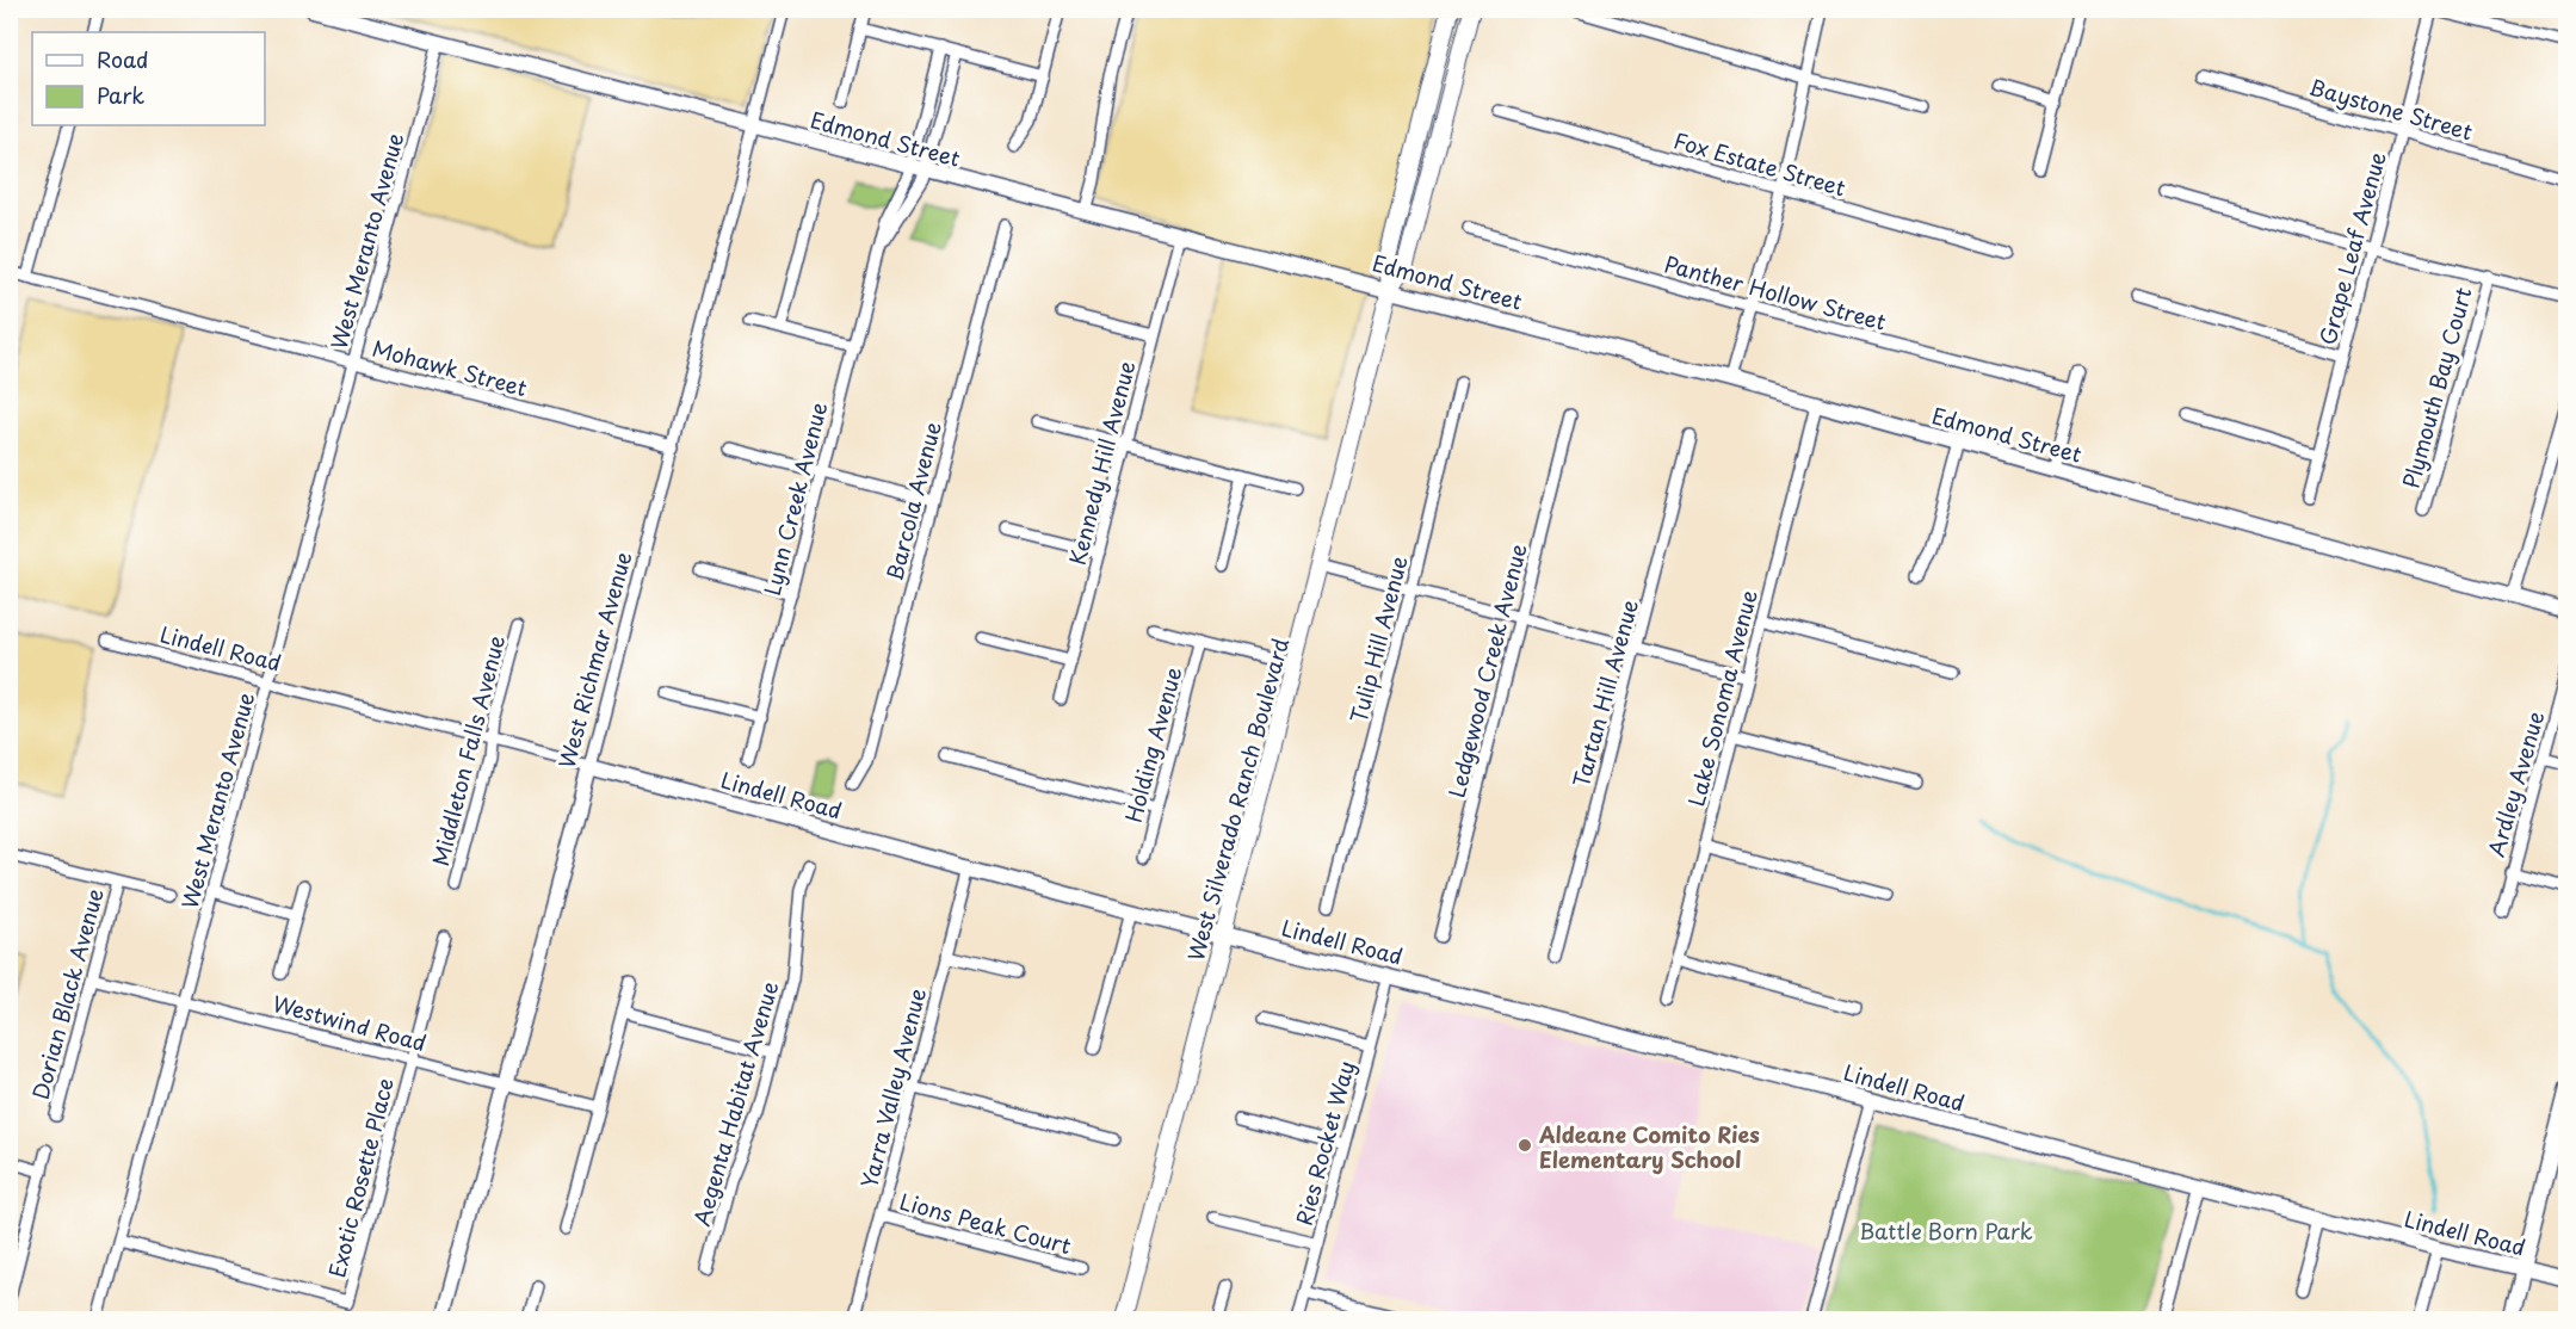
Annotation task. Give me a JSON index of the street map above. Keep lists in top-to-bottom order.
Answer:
{
  "streets": {
    "main road": ["West Silverado Ranch Boulevard"],
    "street": [
      "Baystone Street",
      "Edmond Street",
      "Fox Estate Street",
      "West Meranto Avenue",
      "Grape Leaf Avenue",
      "Panther Hollow Street",
      "Mohawk Street",
      "Plymouth Bay Court",
      "Kennedy Hill Avenue",
      "Lynn Creek Avenue",
      "Barcola Avenue",
      "Tulip Hill Avenue",
      "Lindell Road",
      "West Richmar Avenue",
      "Ledgewood Creek Avenue",
      "Tartan Hill Avenue",
      "Lake Sonoma Avenue",
      "Holding Avenue",
      "Middleton Falls Avenue",
      "Ardley Avenue",
      "Dorian Black Avenue",
      "Westwind Road",
      "Yarra Valley Avenue",
      "Aegenta Habitat Avenue",
      "Ries Rocket Way",
      "Exotic Rosette Place",
      "Lions Peak Court"
    ]
  },
  "crossings": [
    ["Baystone Street", "Grape Leaf Avenue"],
    ["Edmond Street", "West Meranto Avenue"],
    ["Edmond Street", "Kennedy Hill Avenue"],
    ["Edmond Street", "Lynn Creek Avenue"],
    ["Edmond Street", "West Richmar Avenue"],
    ["Edmond Street", "Lake Sonoma Avenue"],
    ["Edmond Street", "West Silverado Ranch Boulevard"],
    ["West Meranto Avenue", "Mohawk Street"],
    ["West Meranto Avenue", "Lindell Road"],
    ["West Meranto Avenue", "Westwind Road"],
    ["West Meranto Avenue", "Exotic Rosette Place"],
    ["Mohawk Street", "West Richmar Avenue"],
    ["Lindell Road", "West Richmar Avenue"],
    ["Lindell Road", "Middleton Falls Avenue"],
    ["Lindell Road", "West Silverado Ranch Boulevard"],
    ["Lindell Road", "Yarra Valley Avenue"],
    ["Lindell Road", "Ries Rocket Way"],
    ["West Richmar Avenue", "Westwind Road"],
    ["Dorian Black Avenue", "Westwind Road"],
    ["Westwind Road", "Exotic Rosette Place"],
    ["Yarra Valley Avenue", "Lions Peak Court"]
  ],
  "parks": ["Battle Born Park"],
  "places": ["Aldeane Comito Ries Elementary School"],
  "legend": ["Road", "Park"]
}
